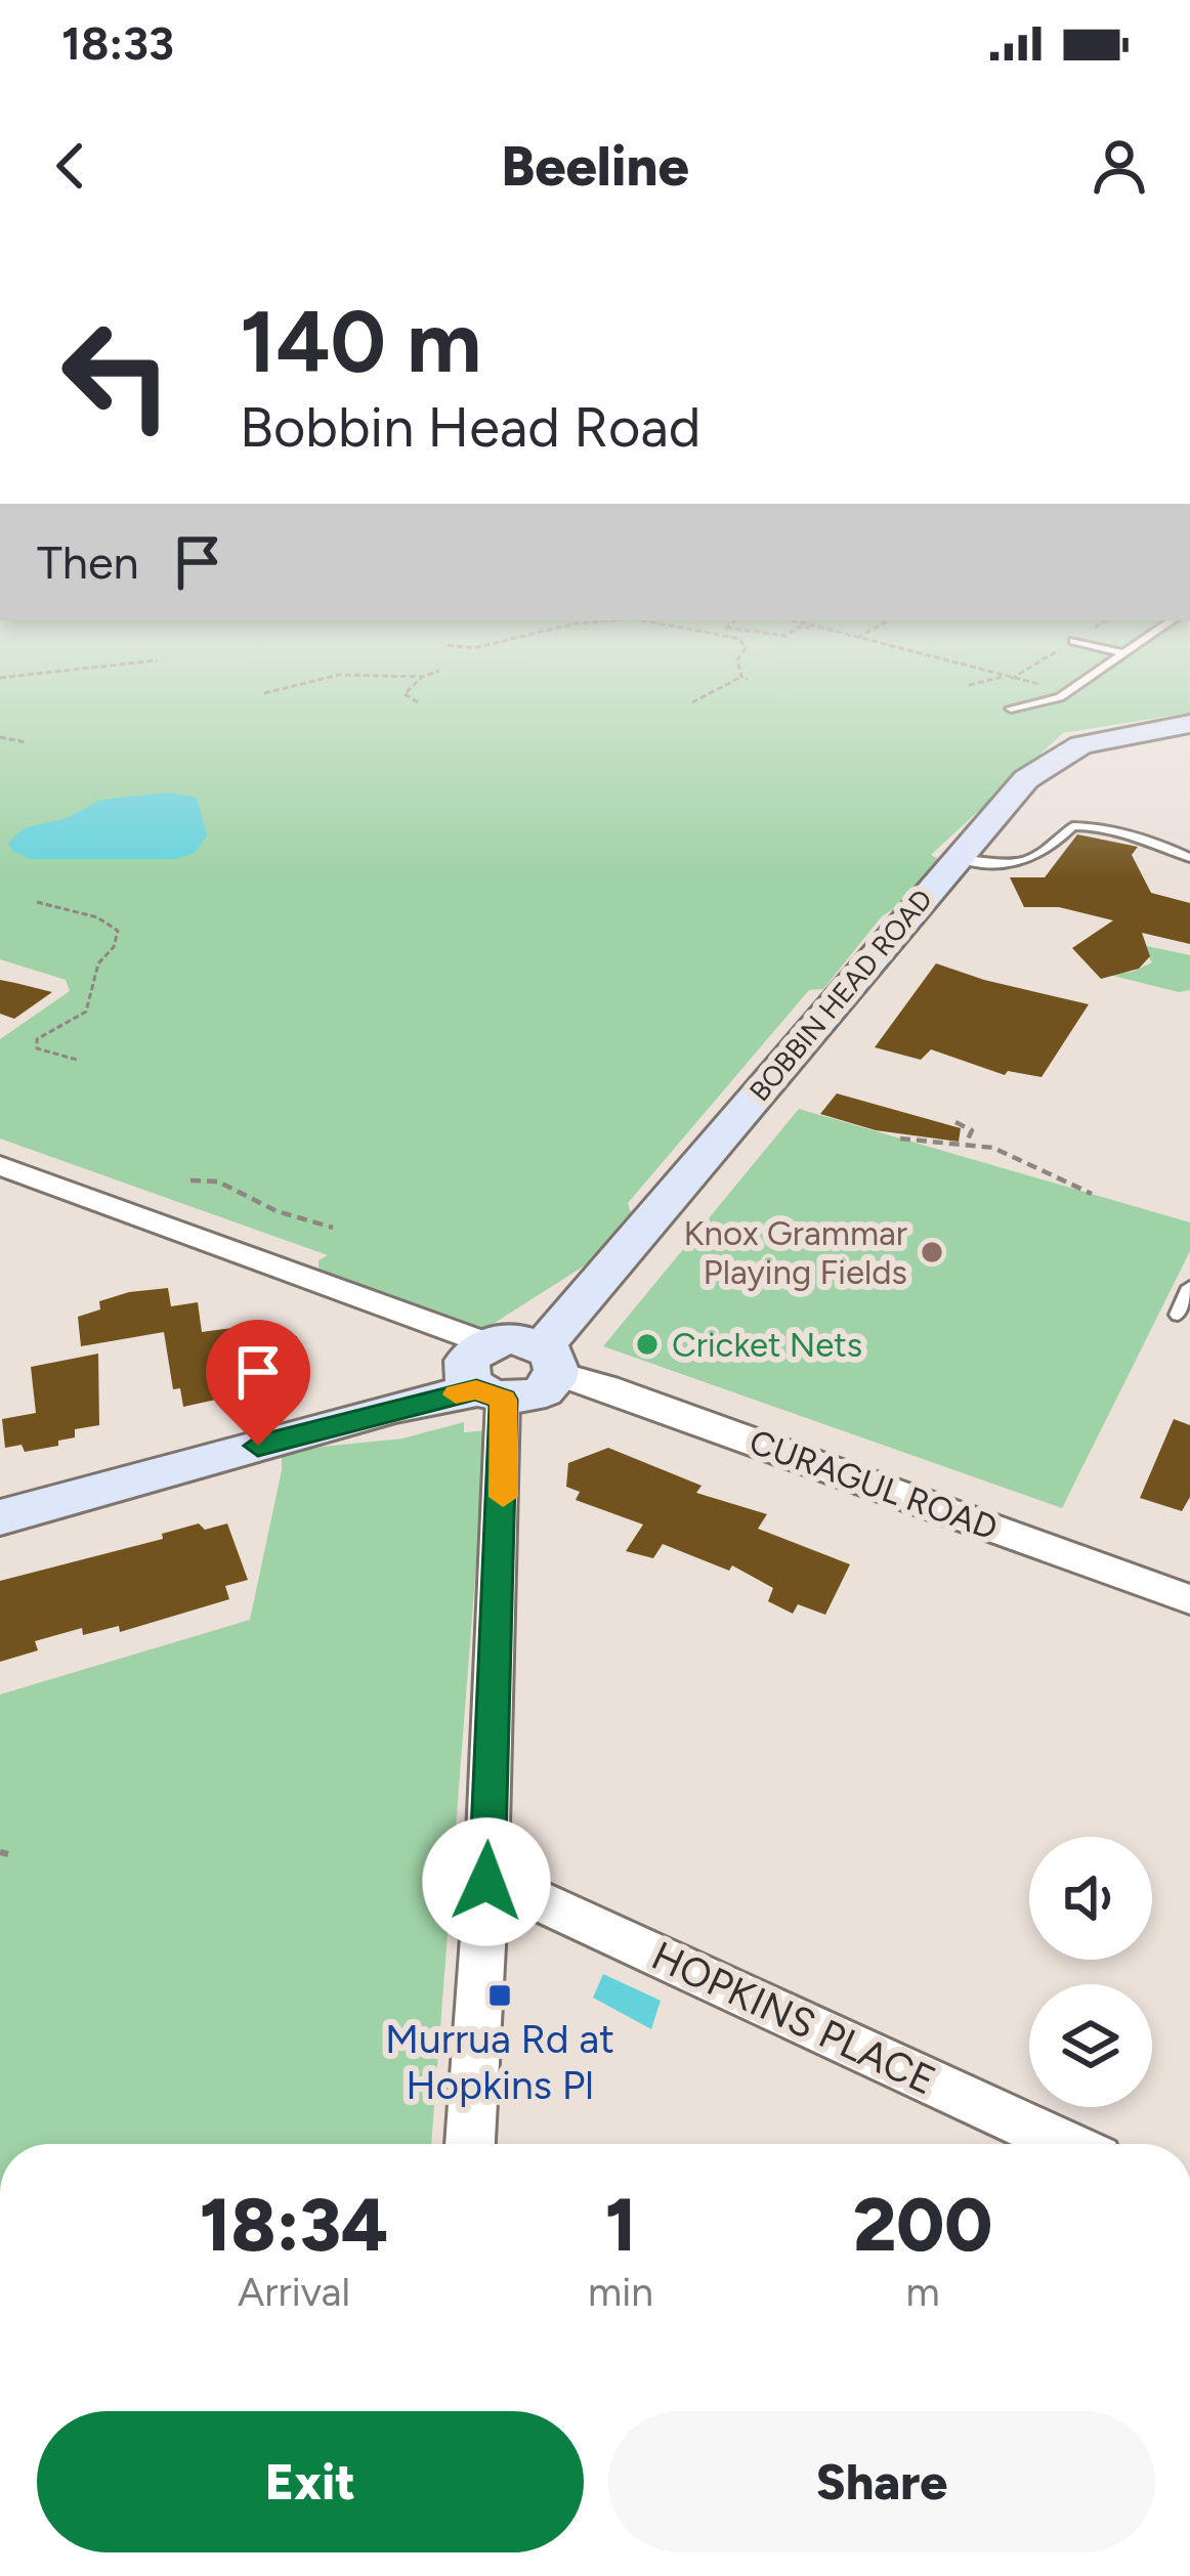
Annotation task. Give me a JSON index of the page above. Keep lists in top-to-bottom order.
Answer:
{
  "streets": {
    "main road": ["BOBBIN HEAD ROAD"],
    "street": ["CURAGUL ROAD", "HOPKINS PLACE"]
  },
  "crossings": [
    ["BOBBIN HEAD ROAD", "CURAGUL ROAD"]
  ],
  "places": {
    "other": ["Knox Grammar Playing Fields", "Cricket Nets"],
    "transit": ["Murrua Rd at Hopkins Pl"]
  },
  "page": {
    "status": "18:33",
    "header": "Beeline",
    "turn": ["140 m", "Bobbin Head Road"],
    "then": "Then",
    "eta": [
      "18:34",
      "Arrival",
      "1",
      "min",
      "200",
      "m"
    ],
    "buttons": ["Exit", "Share"]
  }
}
